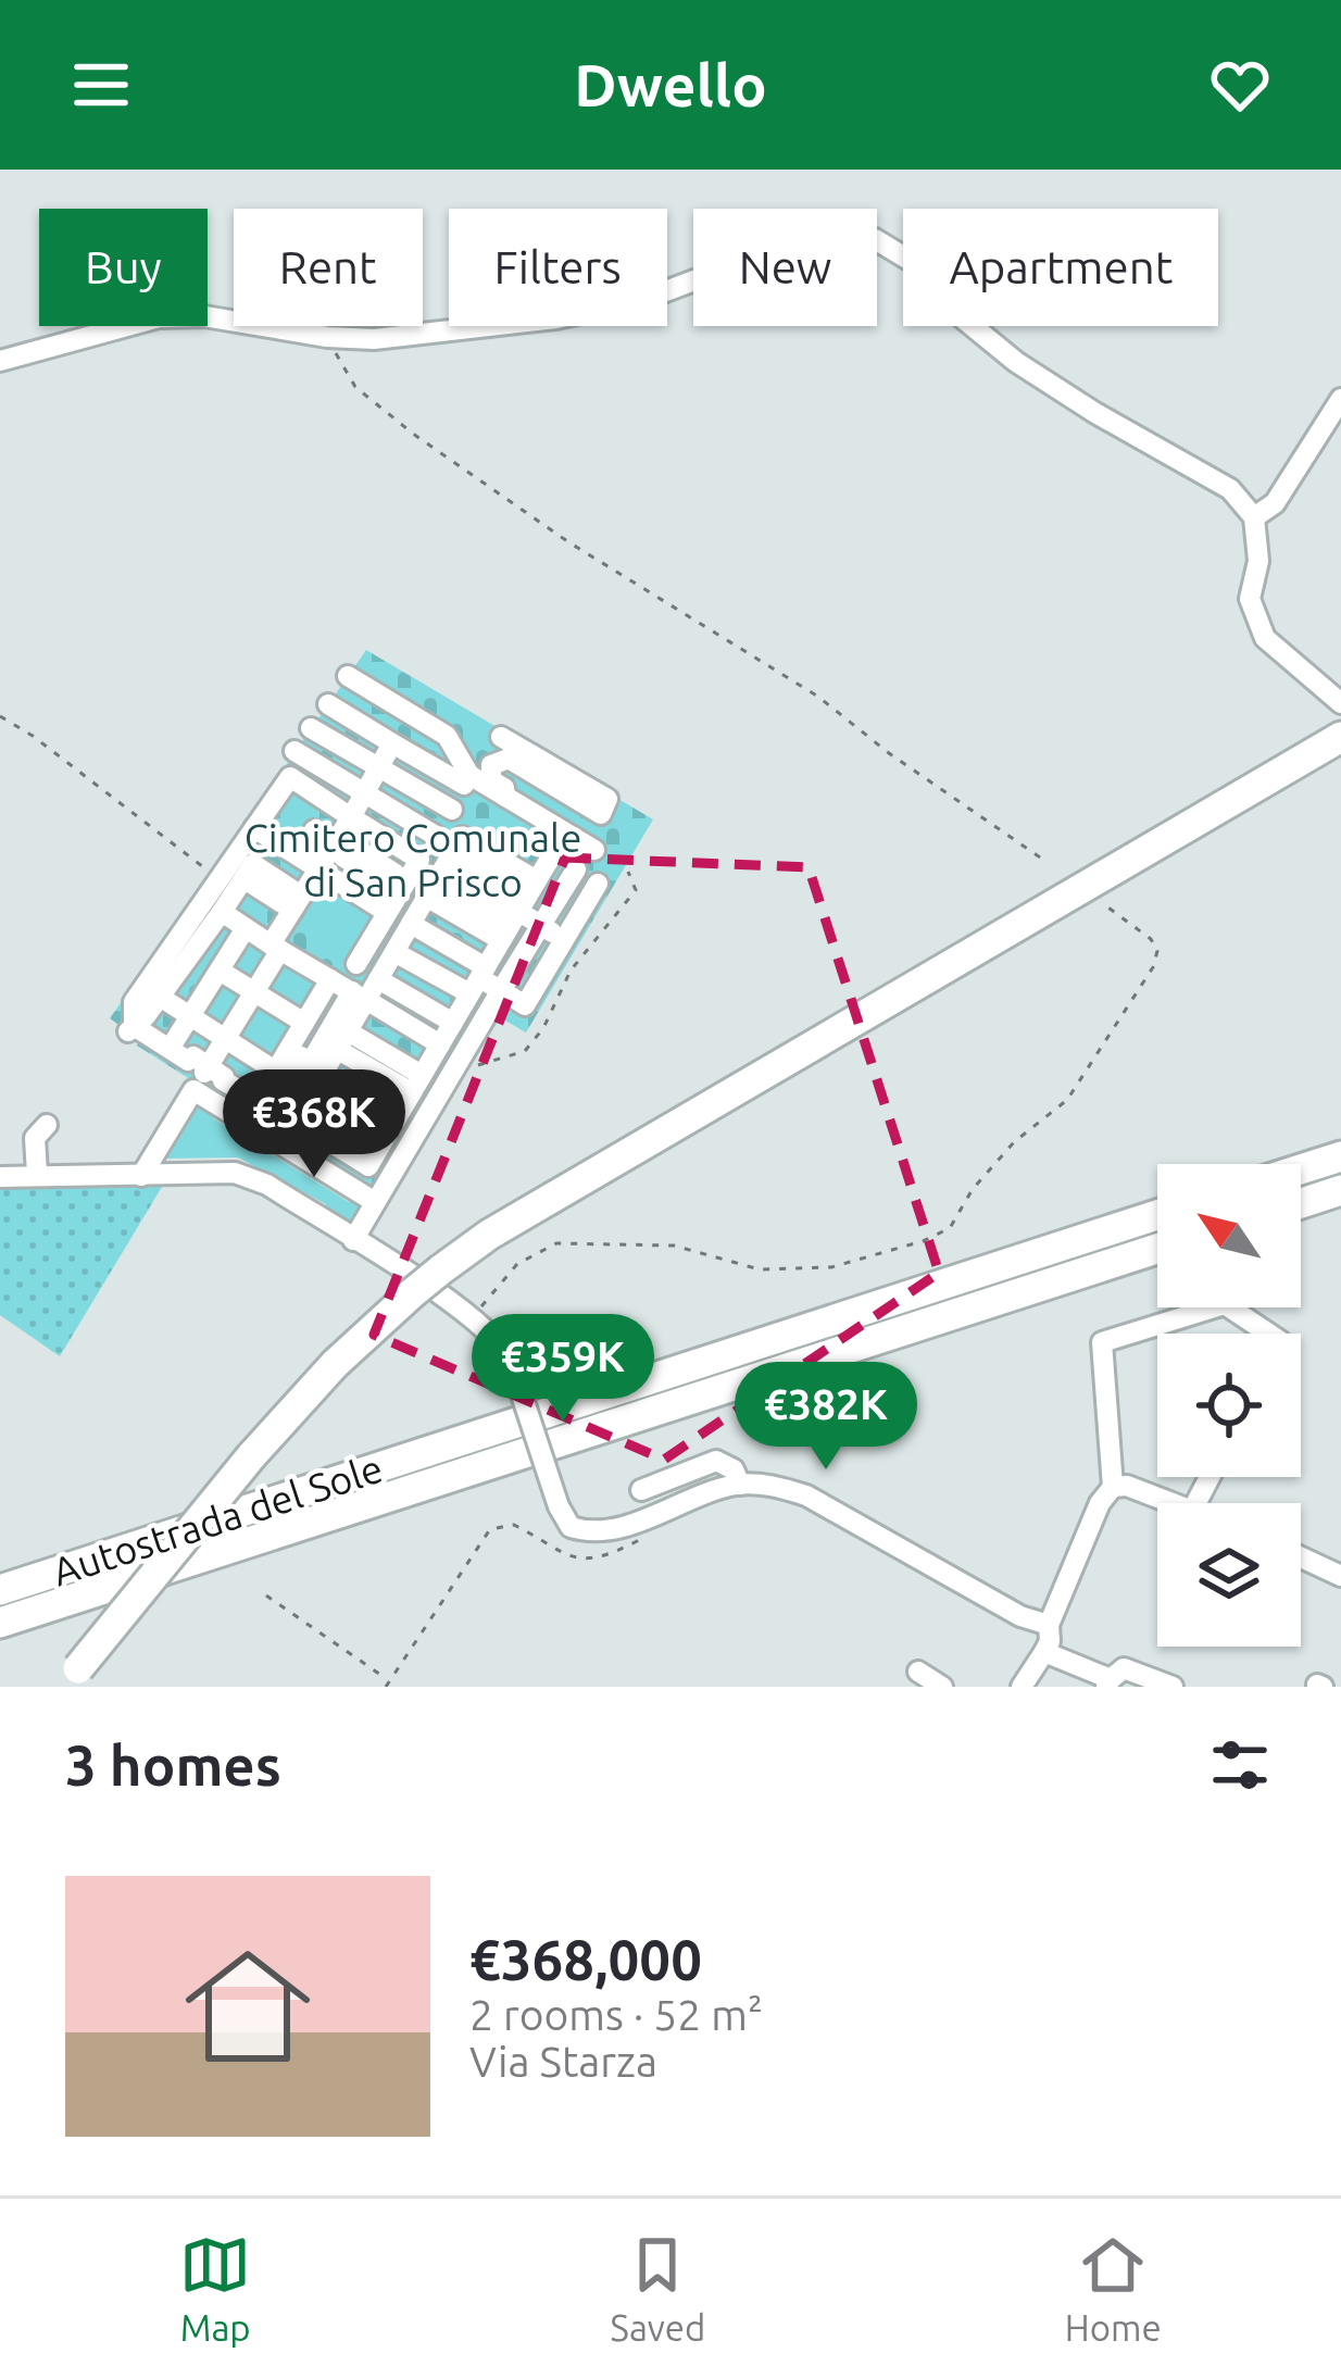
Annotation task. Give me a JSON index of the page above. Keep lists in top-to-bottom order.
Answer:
{
  "streets": {
    "highway": ["Autostrada del Sole"]
  },
  "parks": ["Cimitero Comunale di San Prisco"],
  "north": "top left",
  "page": {
    "header": "Dwello",
    "chip": [
      "Buy",
      "Rent",
      "Filters",
      "New",
      "Apartment"
    ],
    "price": ["€368K", "€359K", "€382K"],
    "heading": "3 homes",
    "list": [
      {
        "name": "€368,000",
        "note": "2 rooms · 52 m² · Via Starza"
      }
    ],
    "tabs": ["Map", "Saved", "Home"]
  }
}
